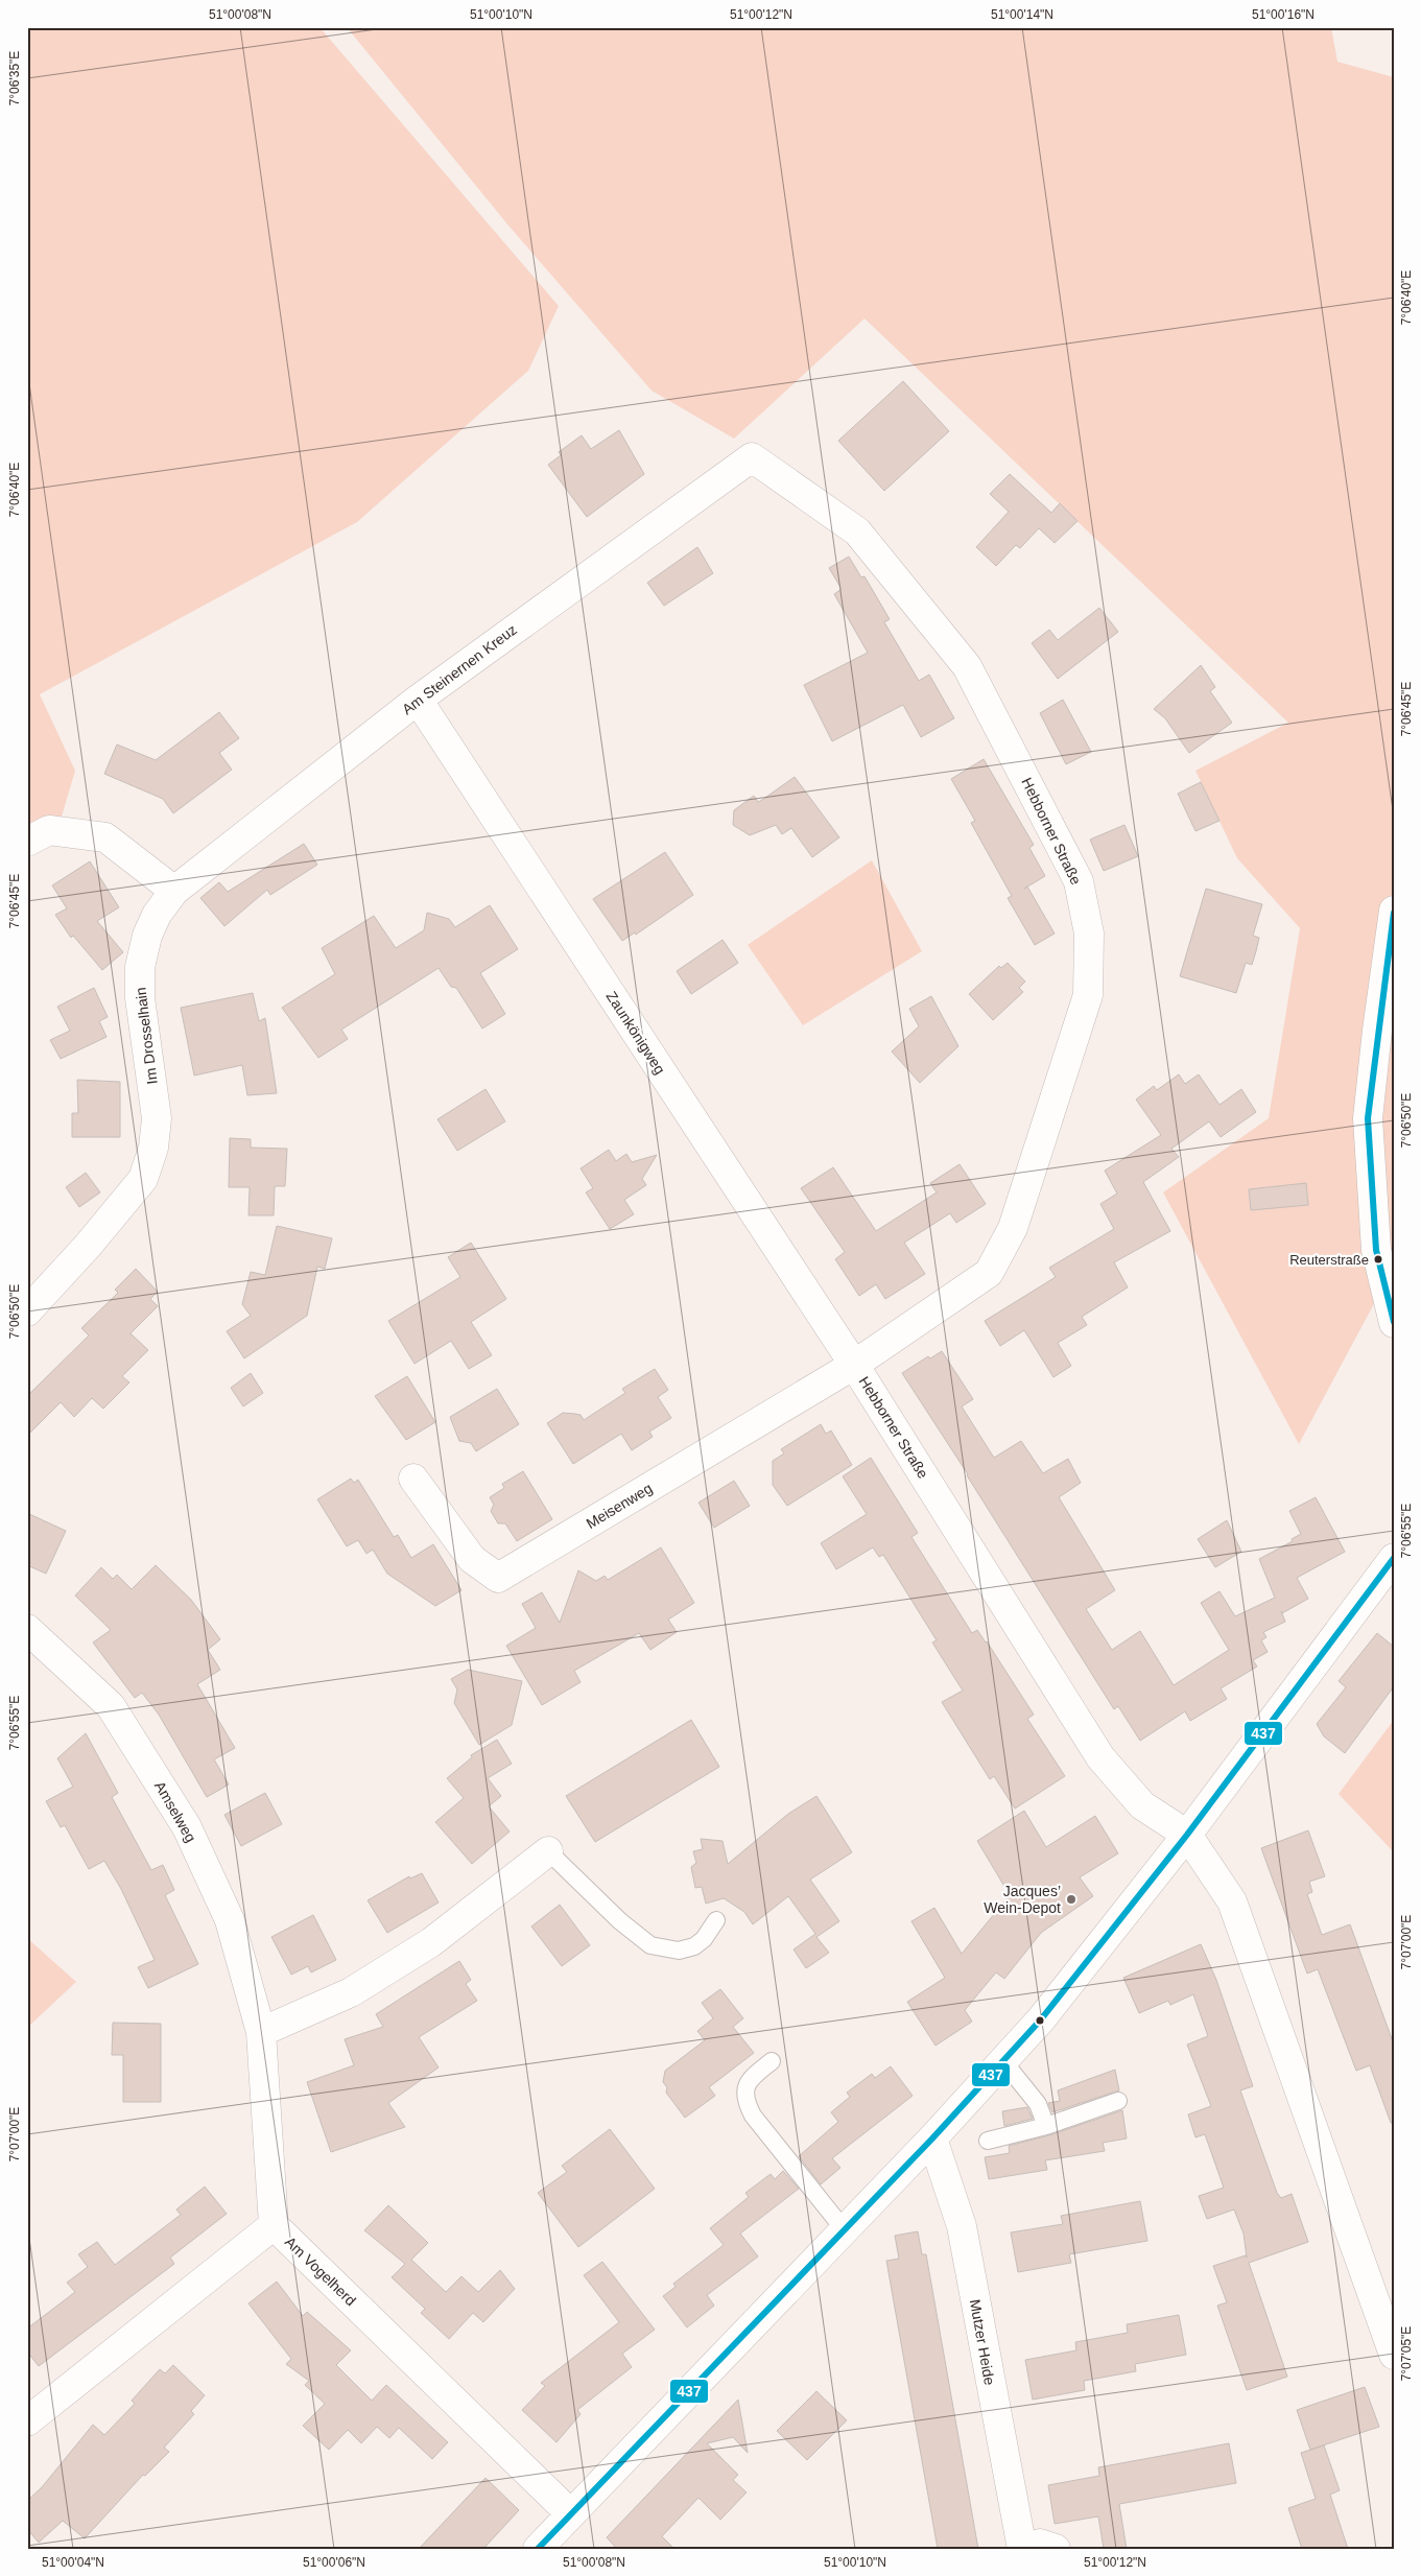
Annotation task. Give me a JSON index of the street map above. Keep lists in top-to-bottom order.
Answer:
{
  "streets": {
    "street": [
      "Am Steinernen Kreuz",
      "Hebborner Straße",
      "Zaunkönigweg",
      "Im Drosselhain",
      "Meisenweg",
      "Amselweg",
      "Am Vogelherd",
      "Mutzer Heide"
    ]
  },
  "crossings": [
    ["Am Steinernen Kreuz", "Hebborner Straße"],
    ["Am Steinernen Kreuz", "Zaunkönigweg"],
    ["Am Steinernen Kreuz", "Im Drosselhain"],
    ["Hebborner Straße", "Zaunkönigweg"],
    ["Hebborner Straße", "Meisenweg"],
    ["Zaunkönigweg", "Meisenweg"],
    ["Amselweg", "Am Vogelherd"]
  ],
  "places": ["Reuterstraße", "Jacques’ Wein-Depot"],
  "lines": ["transit line 437"],
  "coordinates": [
    "51°00'08\"N",
    "51°00'10\"N",
    "51°00'12\"N",
    "51°00'14\"N",
    "51°00'16\"N",
    "7°06'35\"E",
    "7°06'40\"E",
    "7°06'45\"E",
    "7°06'50\"E",
    "7°06'55\"E",
    "7°07'00\"E",
    "7°07'05\"E",
    "51°00'04\"N",
    "51°00'06\"N"
  ]
}
